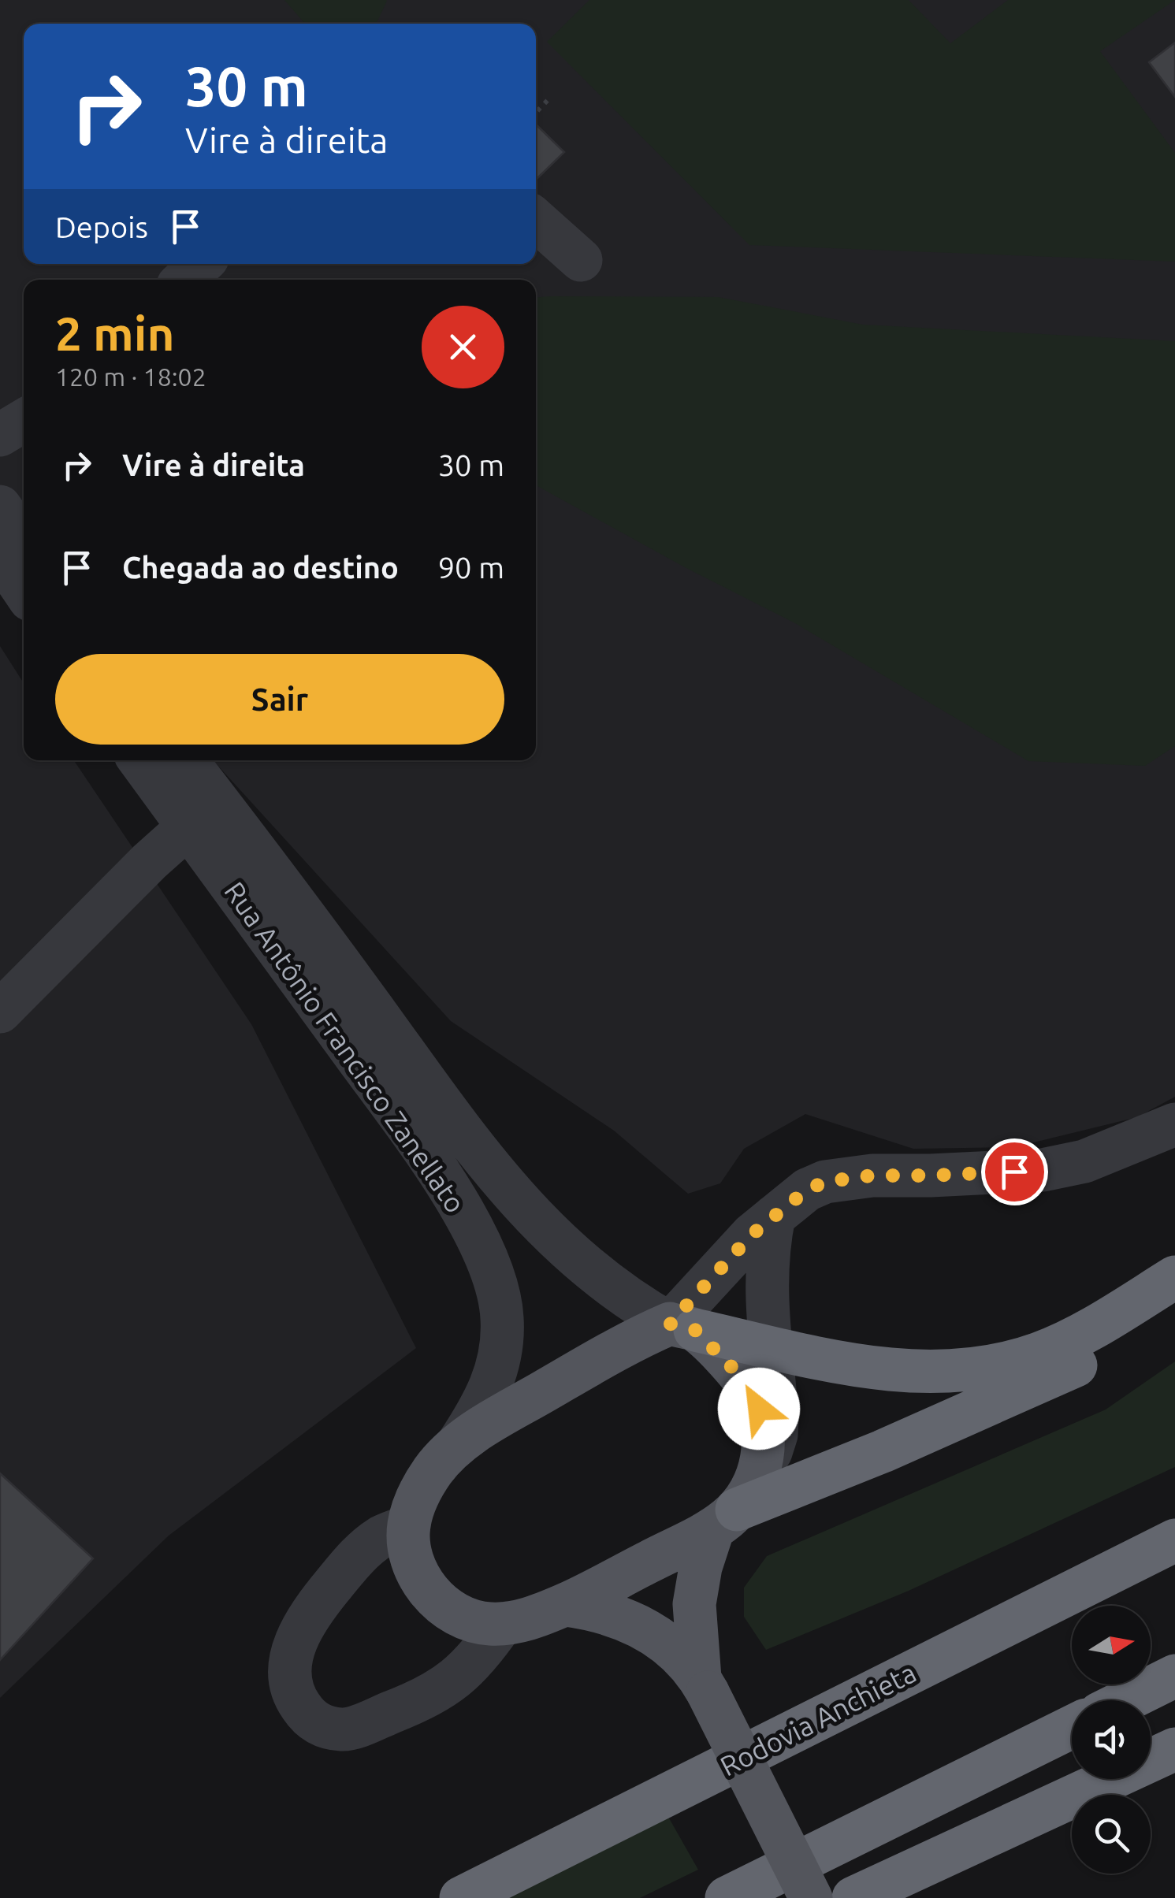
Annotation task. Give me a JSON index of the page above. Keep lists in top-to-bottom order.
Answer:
{
  "streets": {
    "highway": ["Rodovia Anchieta"],
    "main road": ["Rua Antônio Francisco Zanellato"]
  },
  "north": "right",
  "page": {
    "turn": ["30 m", "Vire à direita"],
    "then": "Depois",
    "heading": ["2 min", "120 m · 18:02"],
    "list": [
      {
        "name": "Vire à direita",
        "value": "30 m"
      },
      {
        "name": "Chegada ao destino",
        "value": "90 m"
      }
    ],
    "buttons": "Sair"
  }
}
